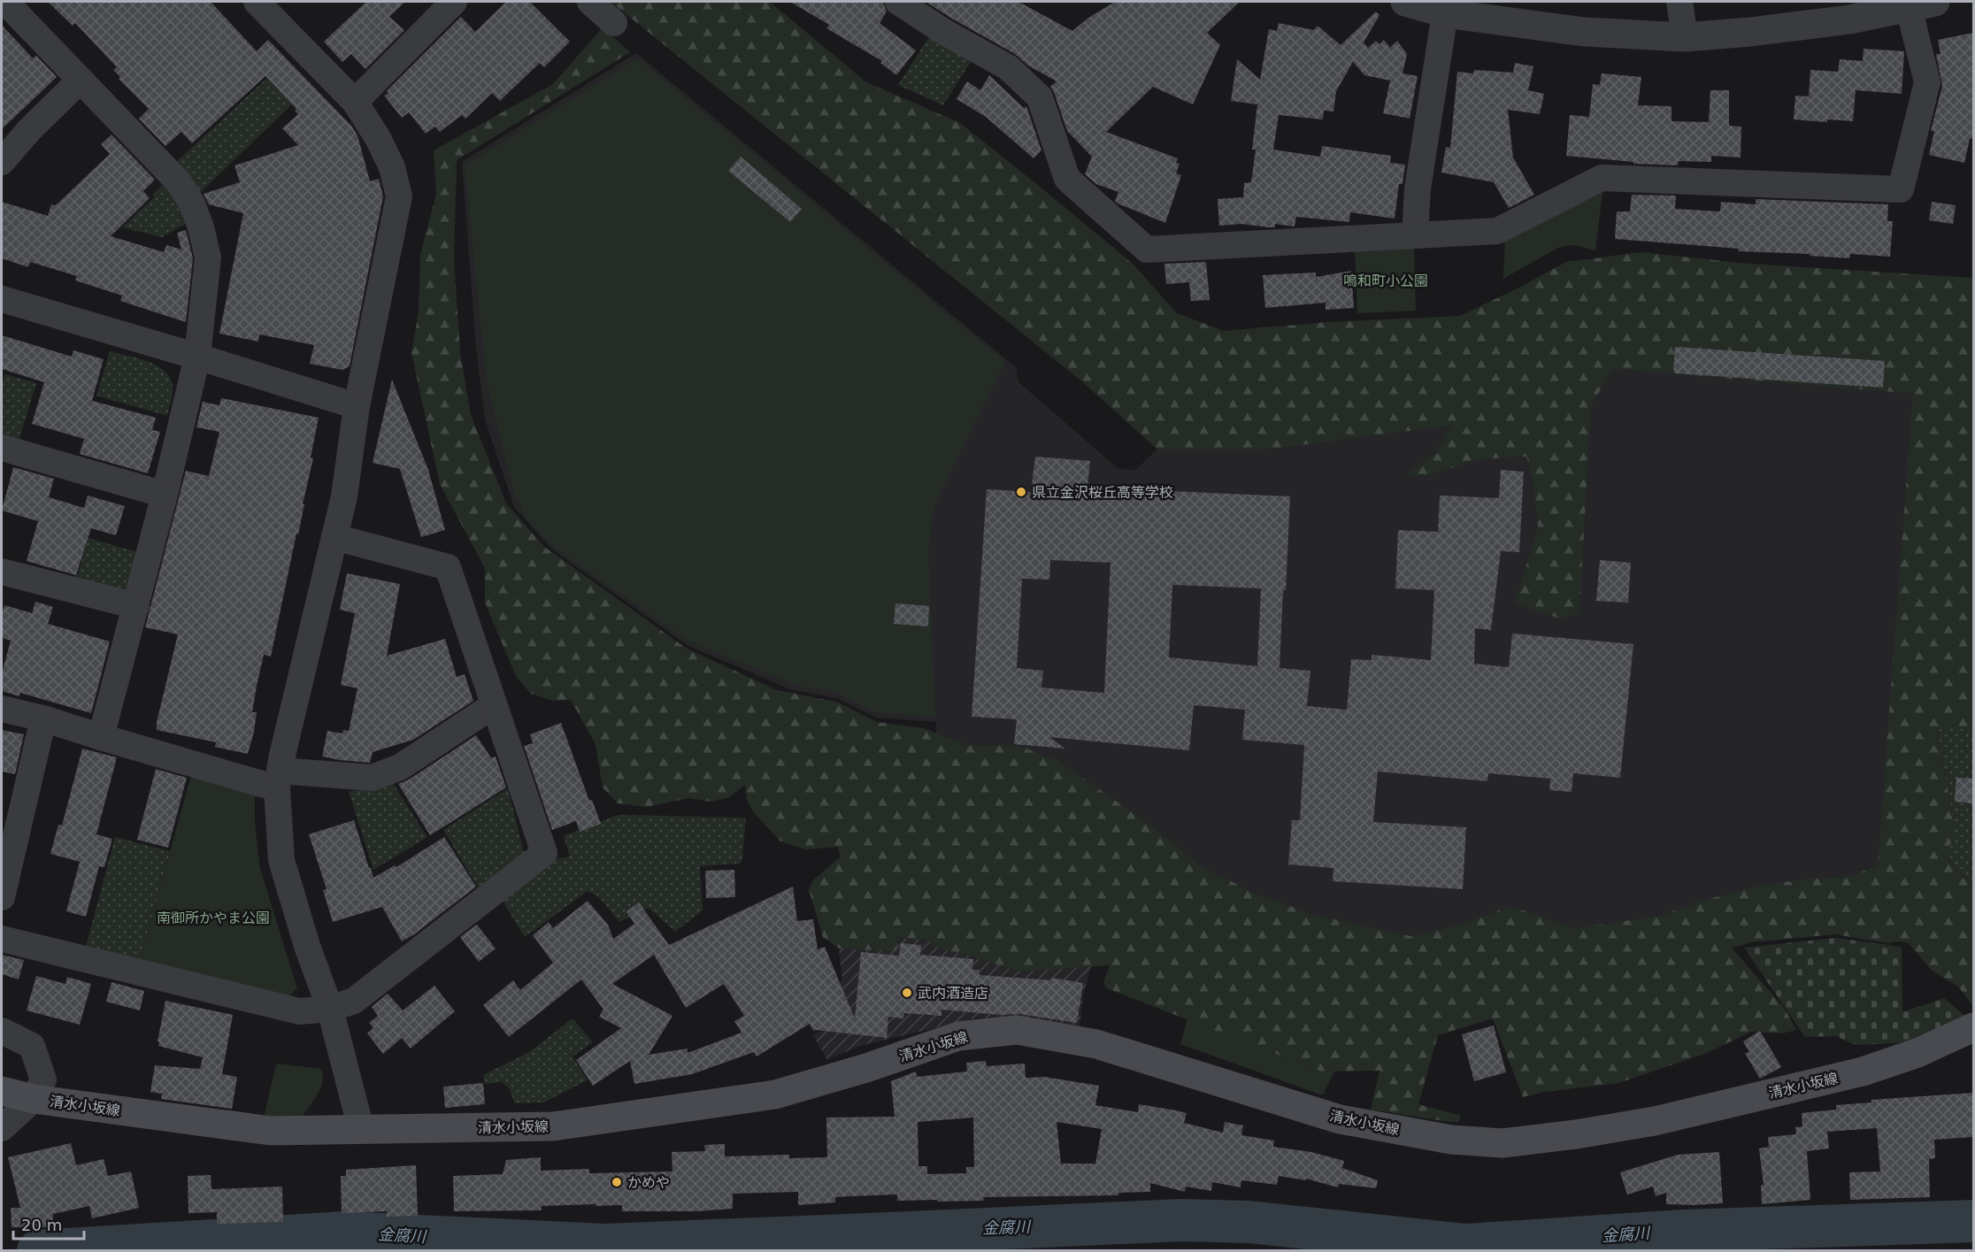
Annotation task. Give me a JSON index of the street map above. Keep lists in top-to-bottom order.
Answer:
{
  "streets": {
    "main road": ["清水小坂線"]
  },
  "water": ["金腐川"],
  "parks": ["鳴和町小公園", "南御所かやま公園"],
  "places": ["県立金沢桜丘高等学校", "武内酒造店", "かめや"],
  "scale_bar": "20 m"
}
